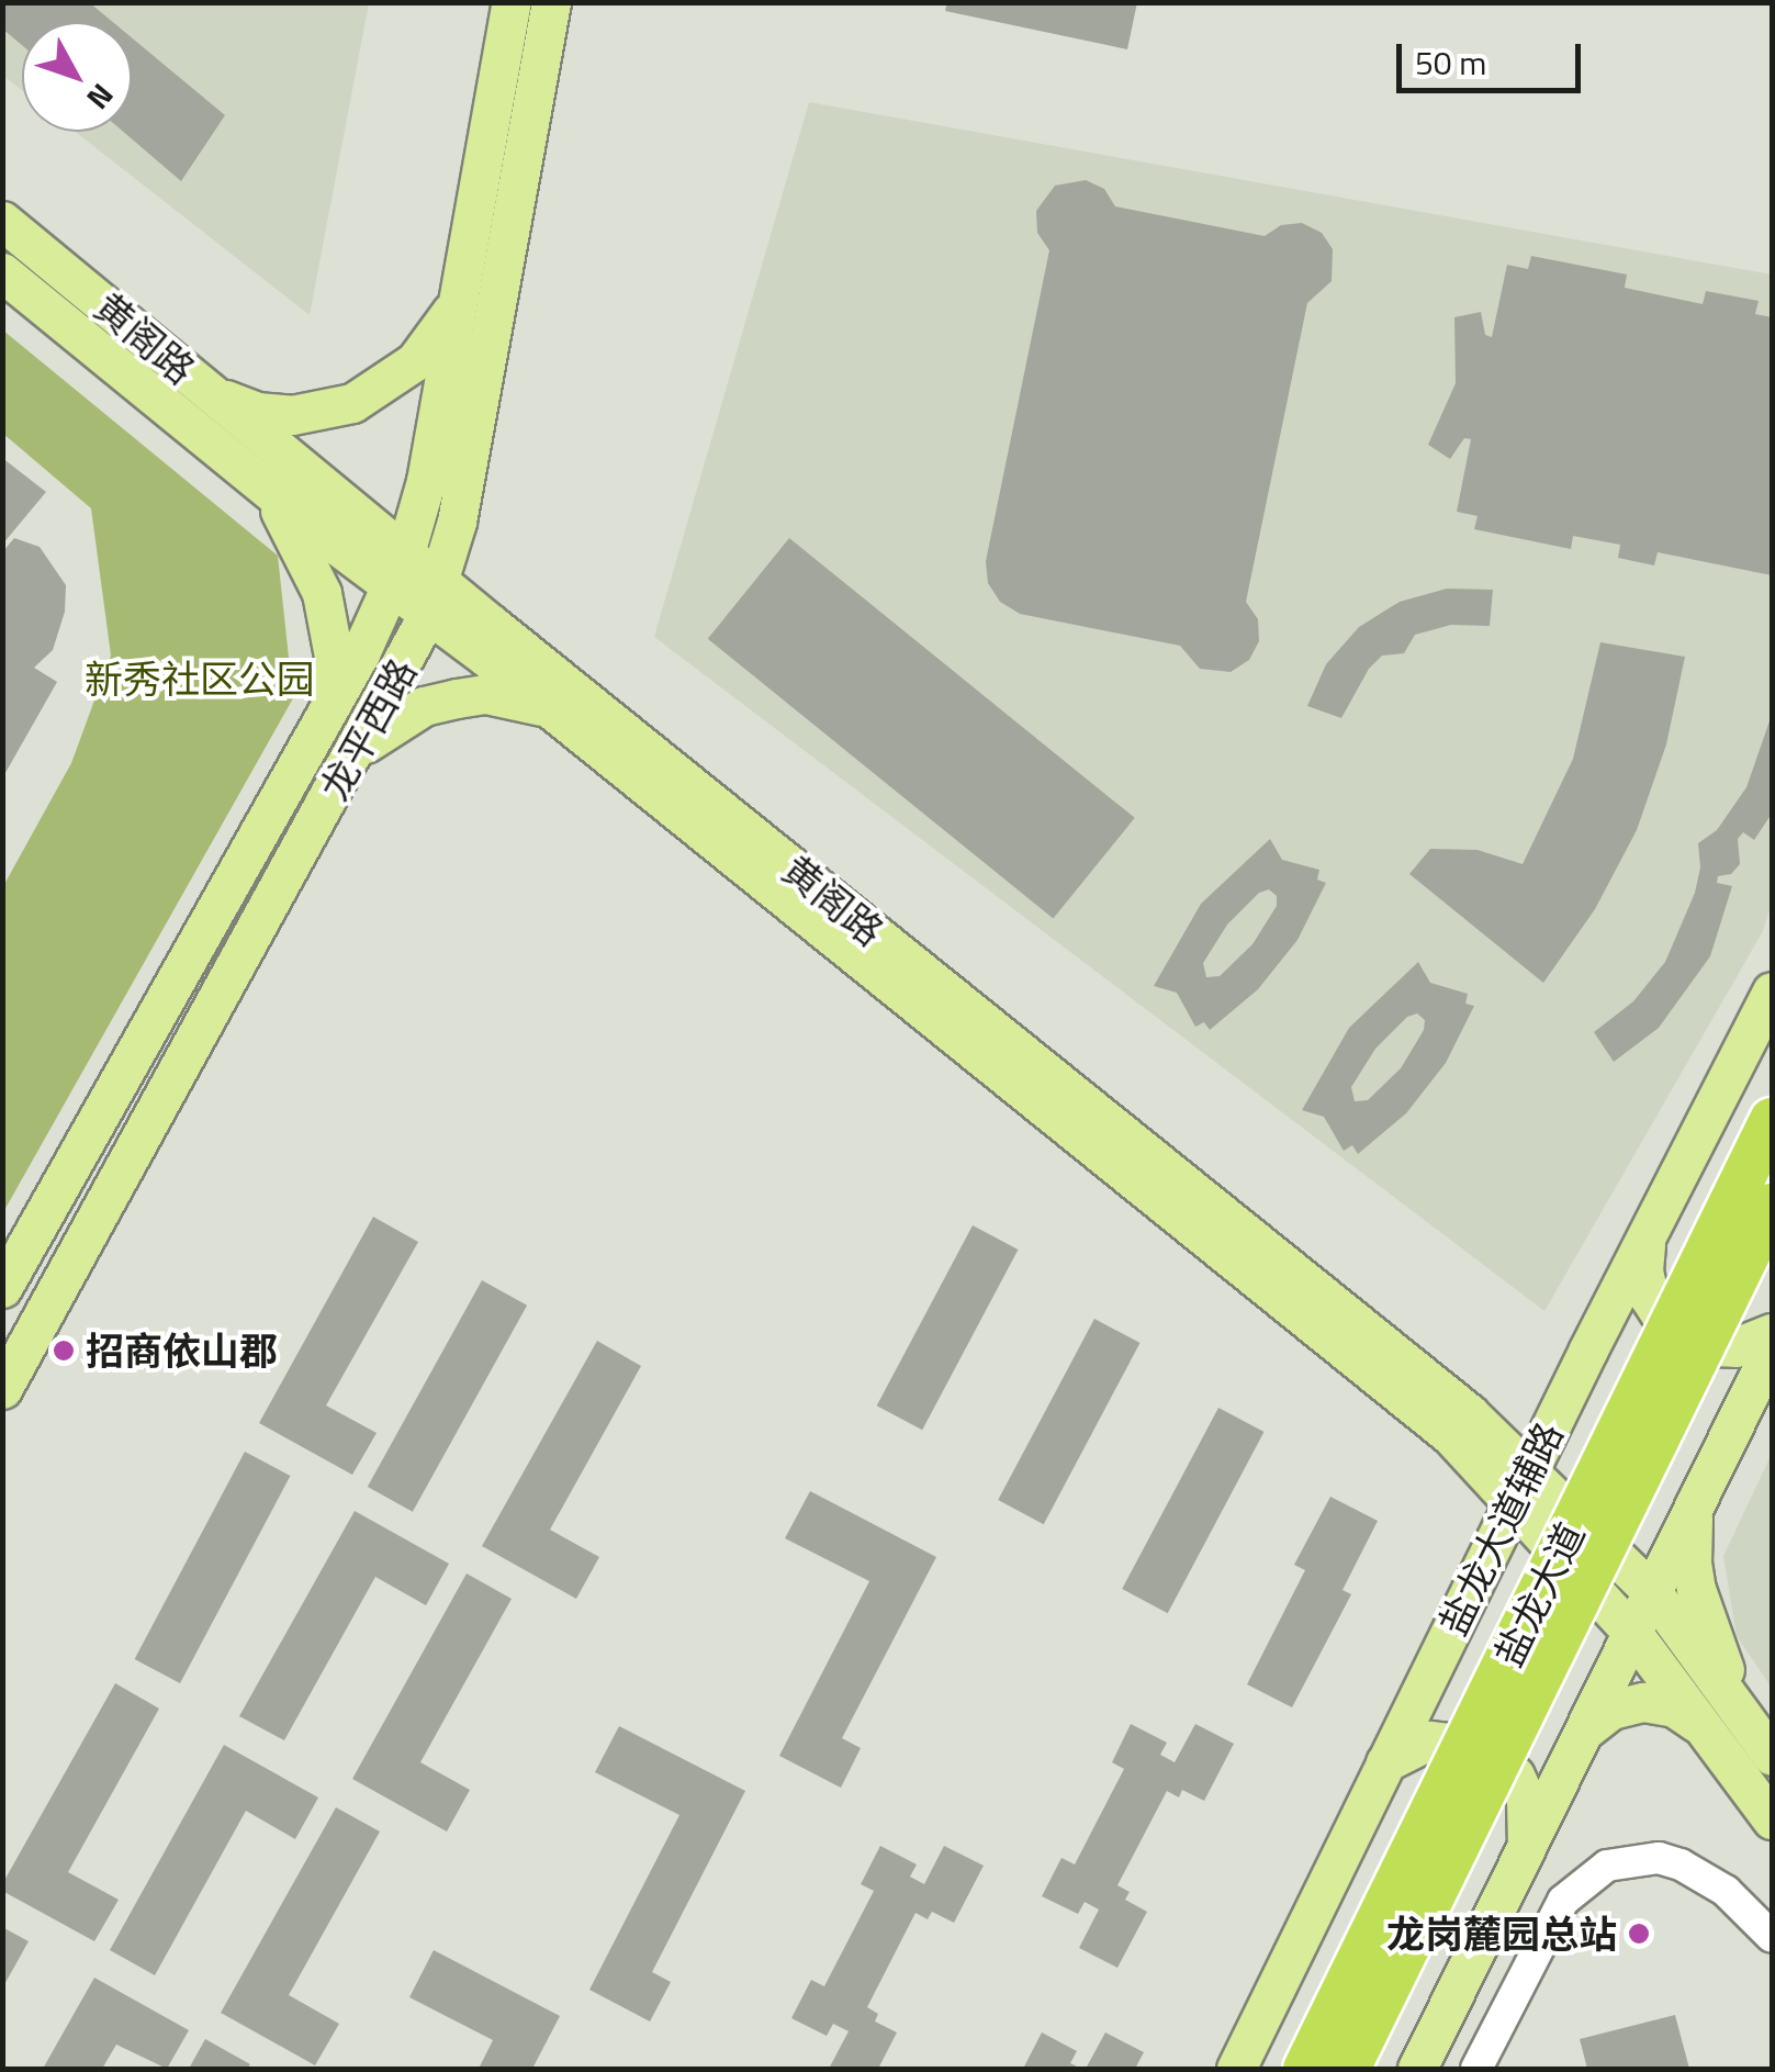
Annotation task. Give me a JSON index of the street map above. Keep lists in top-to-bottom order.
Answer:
{
  "streets": {
    "highway": ["盐龙大道"],
    "main road": ["黄阁路", "龙平西路", "盐龙大道辅路"]
  },
  "crossings": [
    ["黄阁路", "龙平西路"],
    ["黄阁路", "盐龙大道辅路"]
  ],
  "parks": ["新秀社区公园"],
  "places": ["招商依山郡", "龙岗麓园总站"],
  "scale_bar": "50 m",
  "north": "bottom right"
}
